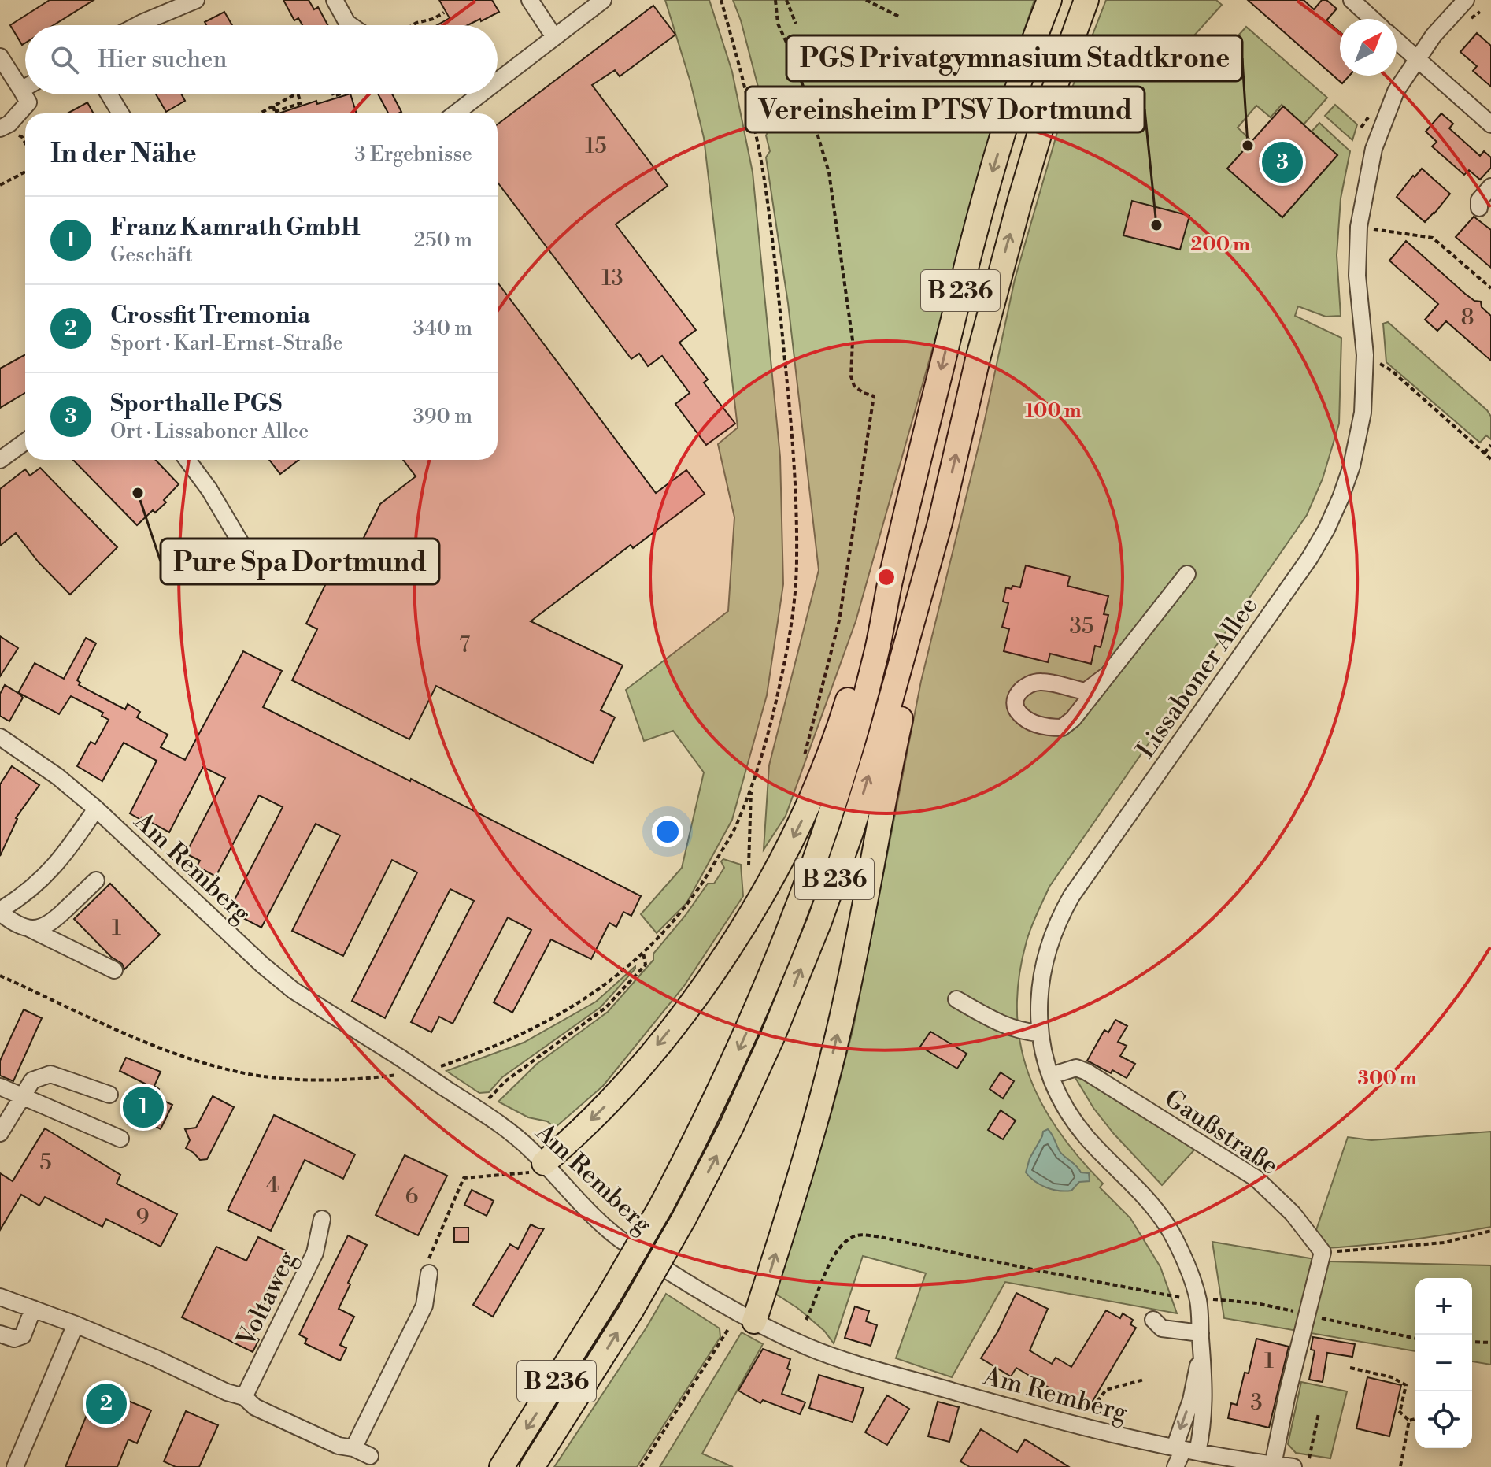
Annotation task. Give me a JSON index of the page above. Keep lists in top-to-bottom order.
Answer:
{
  "streets": {
    "highway": ["B 236"],
    "street": [
      "Lissaboner Allee",
      "Am Remberg",
      "Gaußstraße",
      "Voltaweg"
    ]
  },
  "crossings": [
    ["Lissaboner Allee", "Am Remberg"],
    ["Lissaboner Allee", "Gaußstraße"]
  ],
  "places": ["PGS Privatgymnasium Stadtkrone", "Vereinsheim PTSV Dortmund", "Pure Spa Dortmund"],
  "house_numbers": [
    "15",
    "13",
    "8",
    "35",
    "7",
    "1",
    "5",
    "4",
    "6",
    "9",
    "1",
    "3"
  ],
  "north": "top right",
  "page": {
    "search": "Hier suchen",
    "heading": ["In der Nähe", "3 Ergebnisse"],
    "pins": ["3", "1", "2"],
    "list": [
      {
        "mark": "1",
        "name": "Franz Kamrath GmbH",
        "note": "Geschäft",
        "value": "250 m"
      },
      {
        "mark": "2",
        "name": "Crossfit Tremonia",
        "note": "Sport · Karl-Ernst-Straße",
        "value": "340 m"
      },
      {
        "mark": "3",
        "name": "Sporthalle PGS",
        "note": "Ort · Lissaboner Allee",
        "value": "390 m"
      }
    ],
    "map_buttons": ["+", "−"]
  },
  "rings": ["200 m", "100 m", "300 m"]
}
